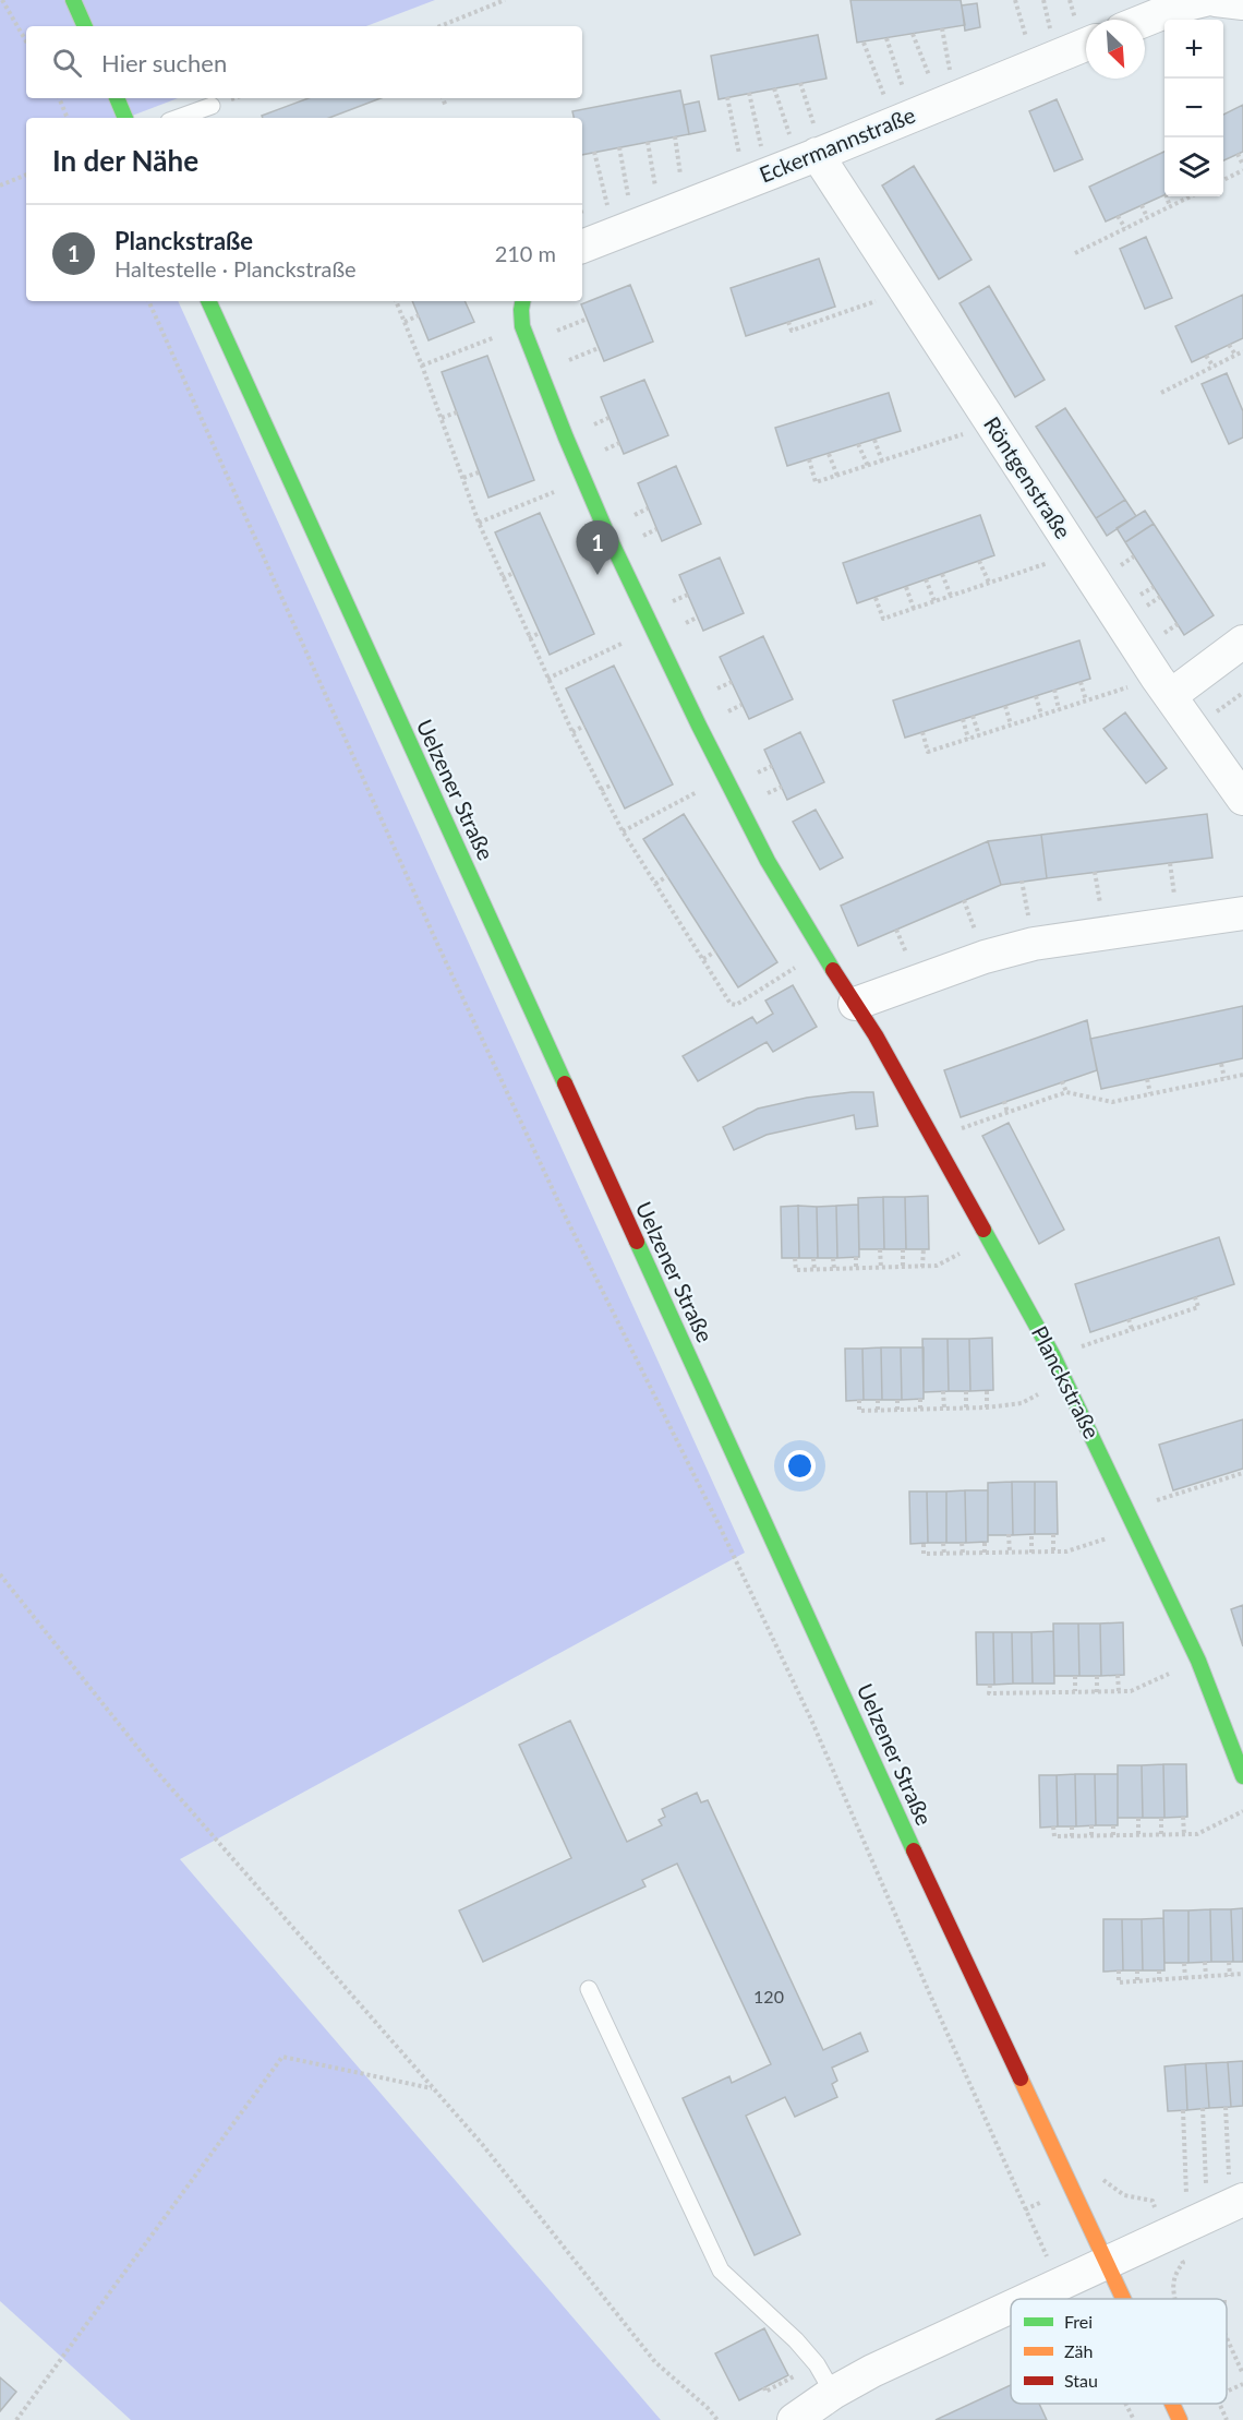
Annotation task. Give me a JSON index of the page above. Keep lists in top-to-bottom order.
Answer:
{
  "streets": {
    "main road": ["Uelzener Straße", "Planckstraße"],
    "street": ["Eckermannstraße", "Röntgenstraße"]
  },
  "crossings": [
    ["Eckermannstraße", "Röntgenstraße"]
  ],
  "house_numbers": ["120"],
  "legend": ["Frei", "Zäh", "Stau"],
  "north": "bottom right",
  "page": {
    "map_buttons": ["+", "−"],
    "search": "Hier suchen",
    "heading": "In der Nähe",
    "list": [
      {
        "mark": "1",
        "name": "Planckstraße",
        "note": "Haltestelle · Planckstraße",
        "value": "210 m"
      }
    ],
    "pins": "1"
  }
}
